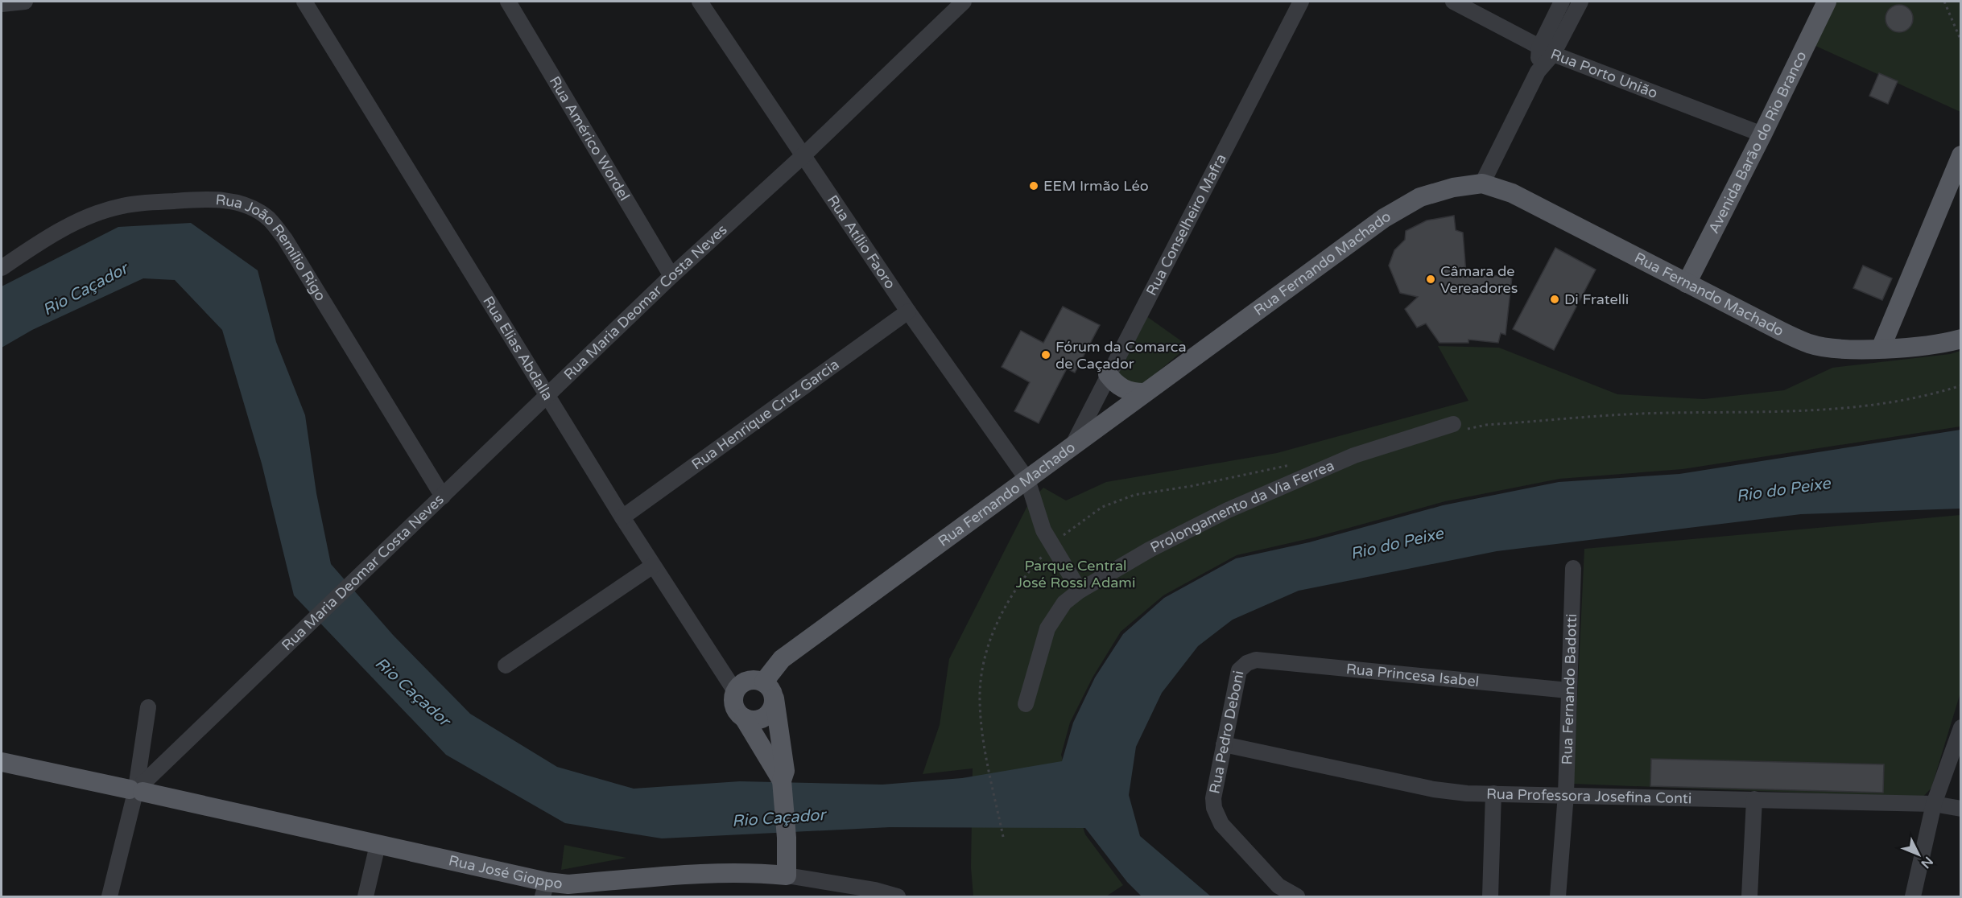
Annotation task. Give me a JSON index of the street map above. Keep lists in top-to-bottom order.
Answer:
{
  "streets": {
    "main road": ["Avenida Barão do Rio Branco", "Rua Fernando Machado", "Rua José Gioppo"],
    "street": [
      "Rua Porto União",
      "Rua Américo Wordel",
      "Rua Conselheiro Mafra",
      "Rua Atílio Faoro",
      "Rua João Remílio Rigo",
      "Rua Maria Deomar Costa Neves",
      "Rua Elias Abdalla",
      "Rua Henrique Cruz Garcia",
      "Prolongamento da Via Ferrea",
      "Rua Princesa Isabel",
      "Rua Fernando Badotti",
      "Rua Pedro Deboni",
      "Rua Professora Josefina Conti"
    ]
  },
  "crossings": [
    ["Rua Porto União", "Avenida Barão do Rio Branco"],
    ["Rua Américo Wordel", "Rua Maria Deomar Costa Neves"],
    ["Avenida Barão do Rio Branco", "Rua Fernando Machado"],
    ["Rua Conselheiro Mafra", "Rua Fernando Machado"],
    ["Rua Atílio Faoro", "Rua Fernando Machado"],
    ["Rua Atílio Faoro", "Rua Maria Deomar Costa Neves"],
    ["Rua Atílio Faoro", "Rua Henrique Cruz Garcia"],
    ["Rua Atílio Faoro", "Prolongamento da Via Ferrea"],
    ["Rua João Remílio Rigo", "Rua Maria Deomar Costa Neves"],
    ["Rua Fernando Machado", "Rua Elias Abdalla"],
    ["Rua Maria Deomar Costa Neves", "Rua Elias Abdalla"],
    ["Rua Maria Deomar Costa Neves", "Rua José Gioppo"],
    ["Rua Elias Abdalla", "Rua Henrique Cruz Garcia"],
    ["Rua Princesa Isabel", "Rua Fernando Badotti"],
    ["Rua Princesa Isabel", "Rua Pedro Deboni"],
    ["Rua Fernando Badotti", "Rua Professora Josefina Conti"],
    ["Rua Pedro Deboni", "Rua Professora Josefina Conti"]
  ],
  "water": ["Rio Caçador", "Rio do Peixe"],
  "parks": ["Parque Central José Rossi Adami"],
  "places": [
    "EEM Irmão Léo",
    "Câmara de Vereadores",
    "Di Fratelli",
    "Fórum da Comarca de Caçador"
  ],
  "north": "bottom right"
}
